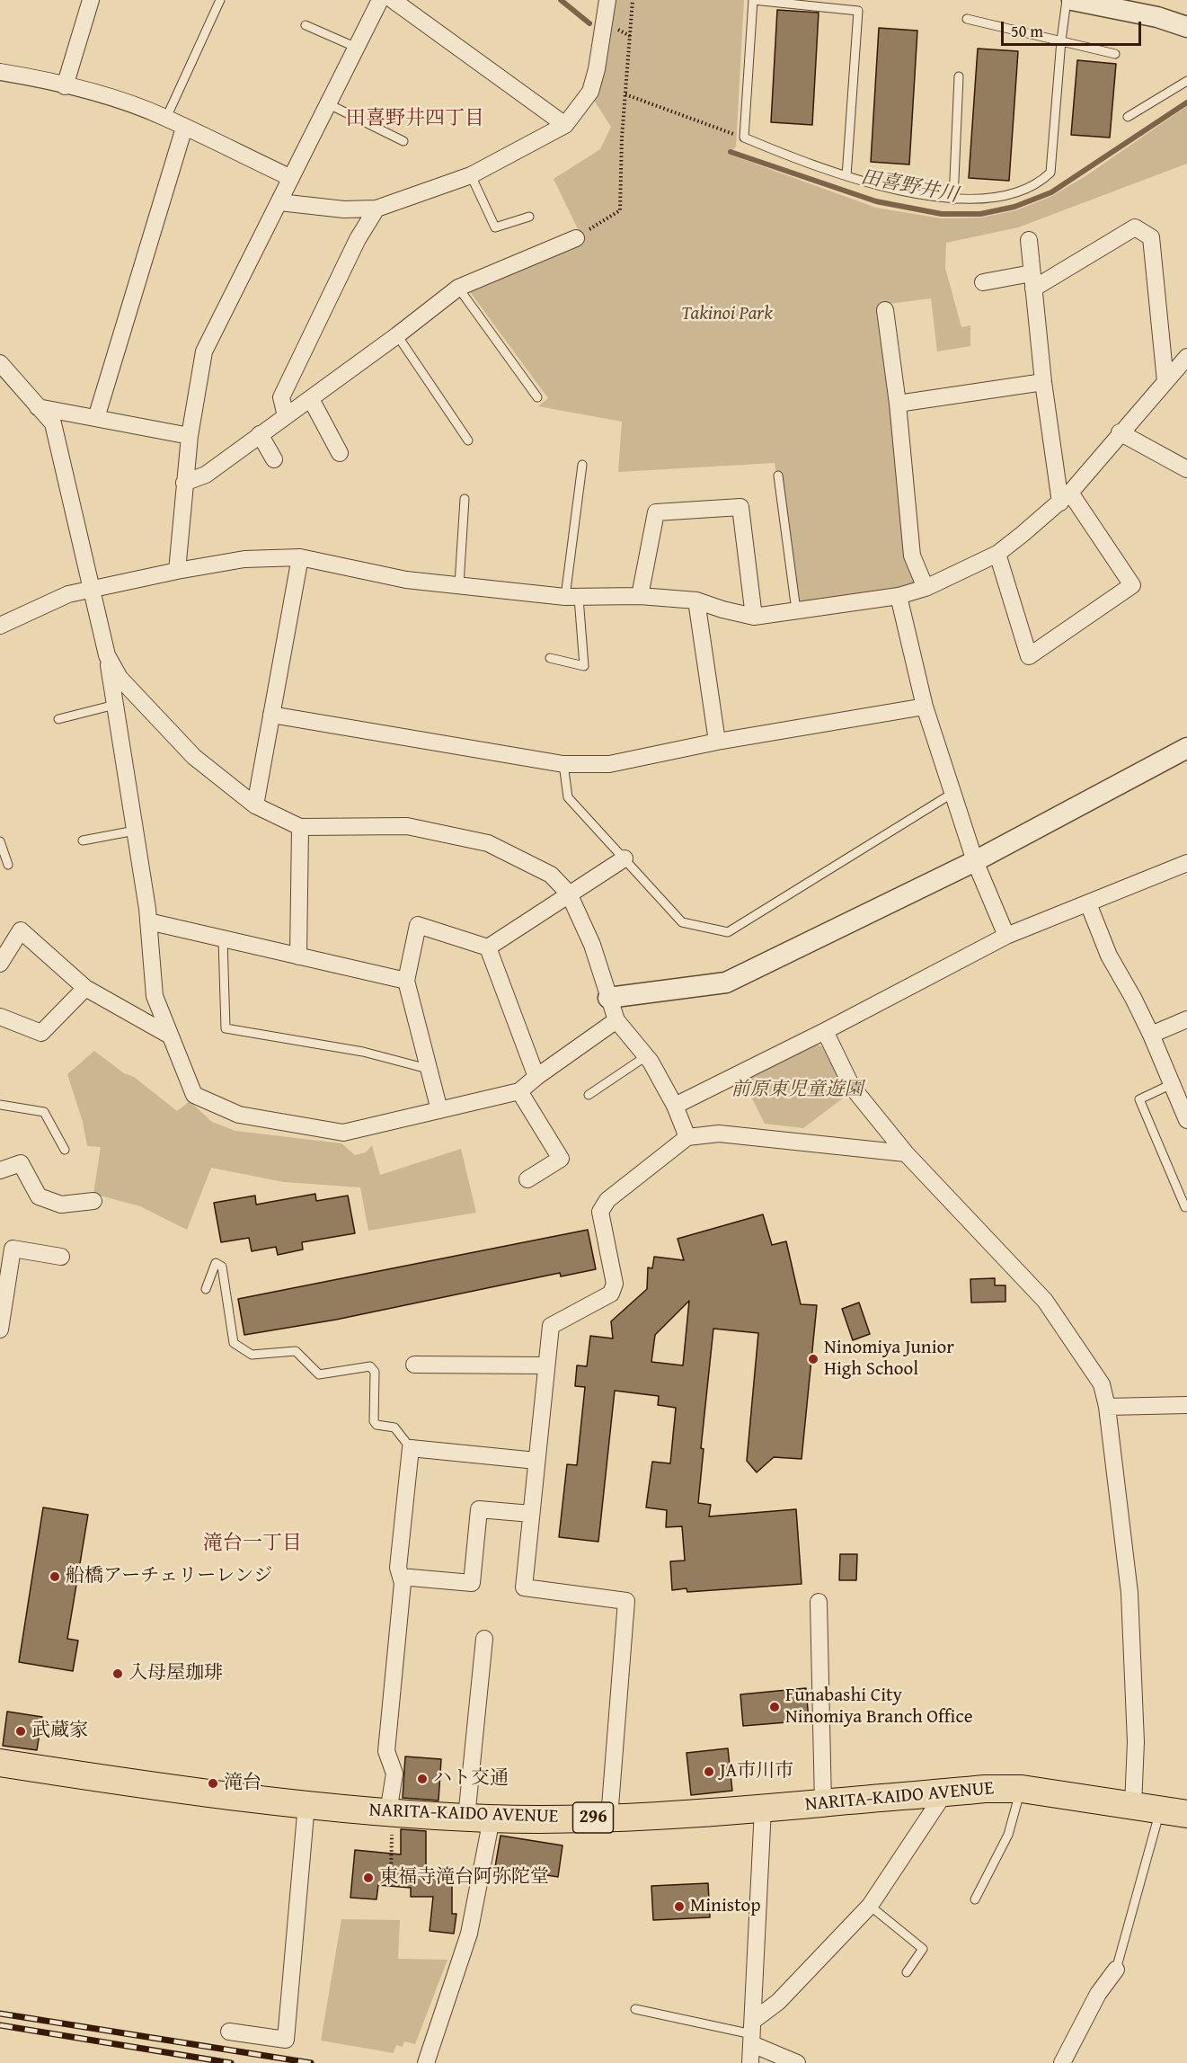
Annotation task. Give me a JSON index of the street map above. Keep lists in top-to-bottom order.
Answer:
{
  "streets": {
    "highway": ["NARITA-KAIDO AVENUE", "296"]
  },
  "districts": ["田喜野井四丁目", "滝台一丁目"],
  "water": ["田喜野井川"],
  "parks": ["Takinoi Park", "前原東児童遊園"],
  "places": [
    "Ninomiya Junior High School",
    "船橋アーチェリーレンジ",
    "入母屋珈琲",
    "Funabashi City Ninomiya Branch Office",
    "武蔵家",
    "JA市川市",
    "ハト交通",
    "滝台",
    "東福寺滝台阿弥陀堂",
    "Ministop"
  ],
  "scale_bar": "50 m"
}
